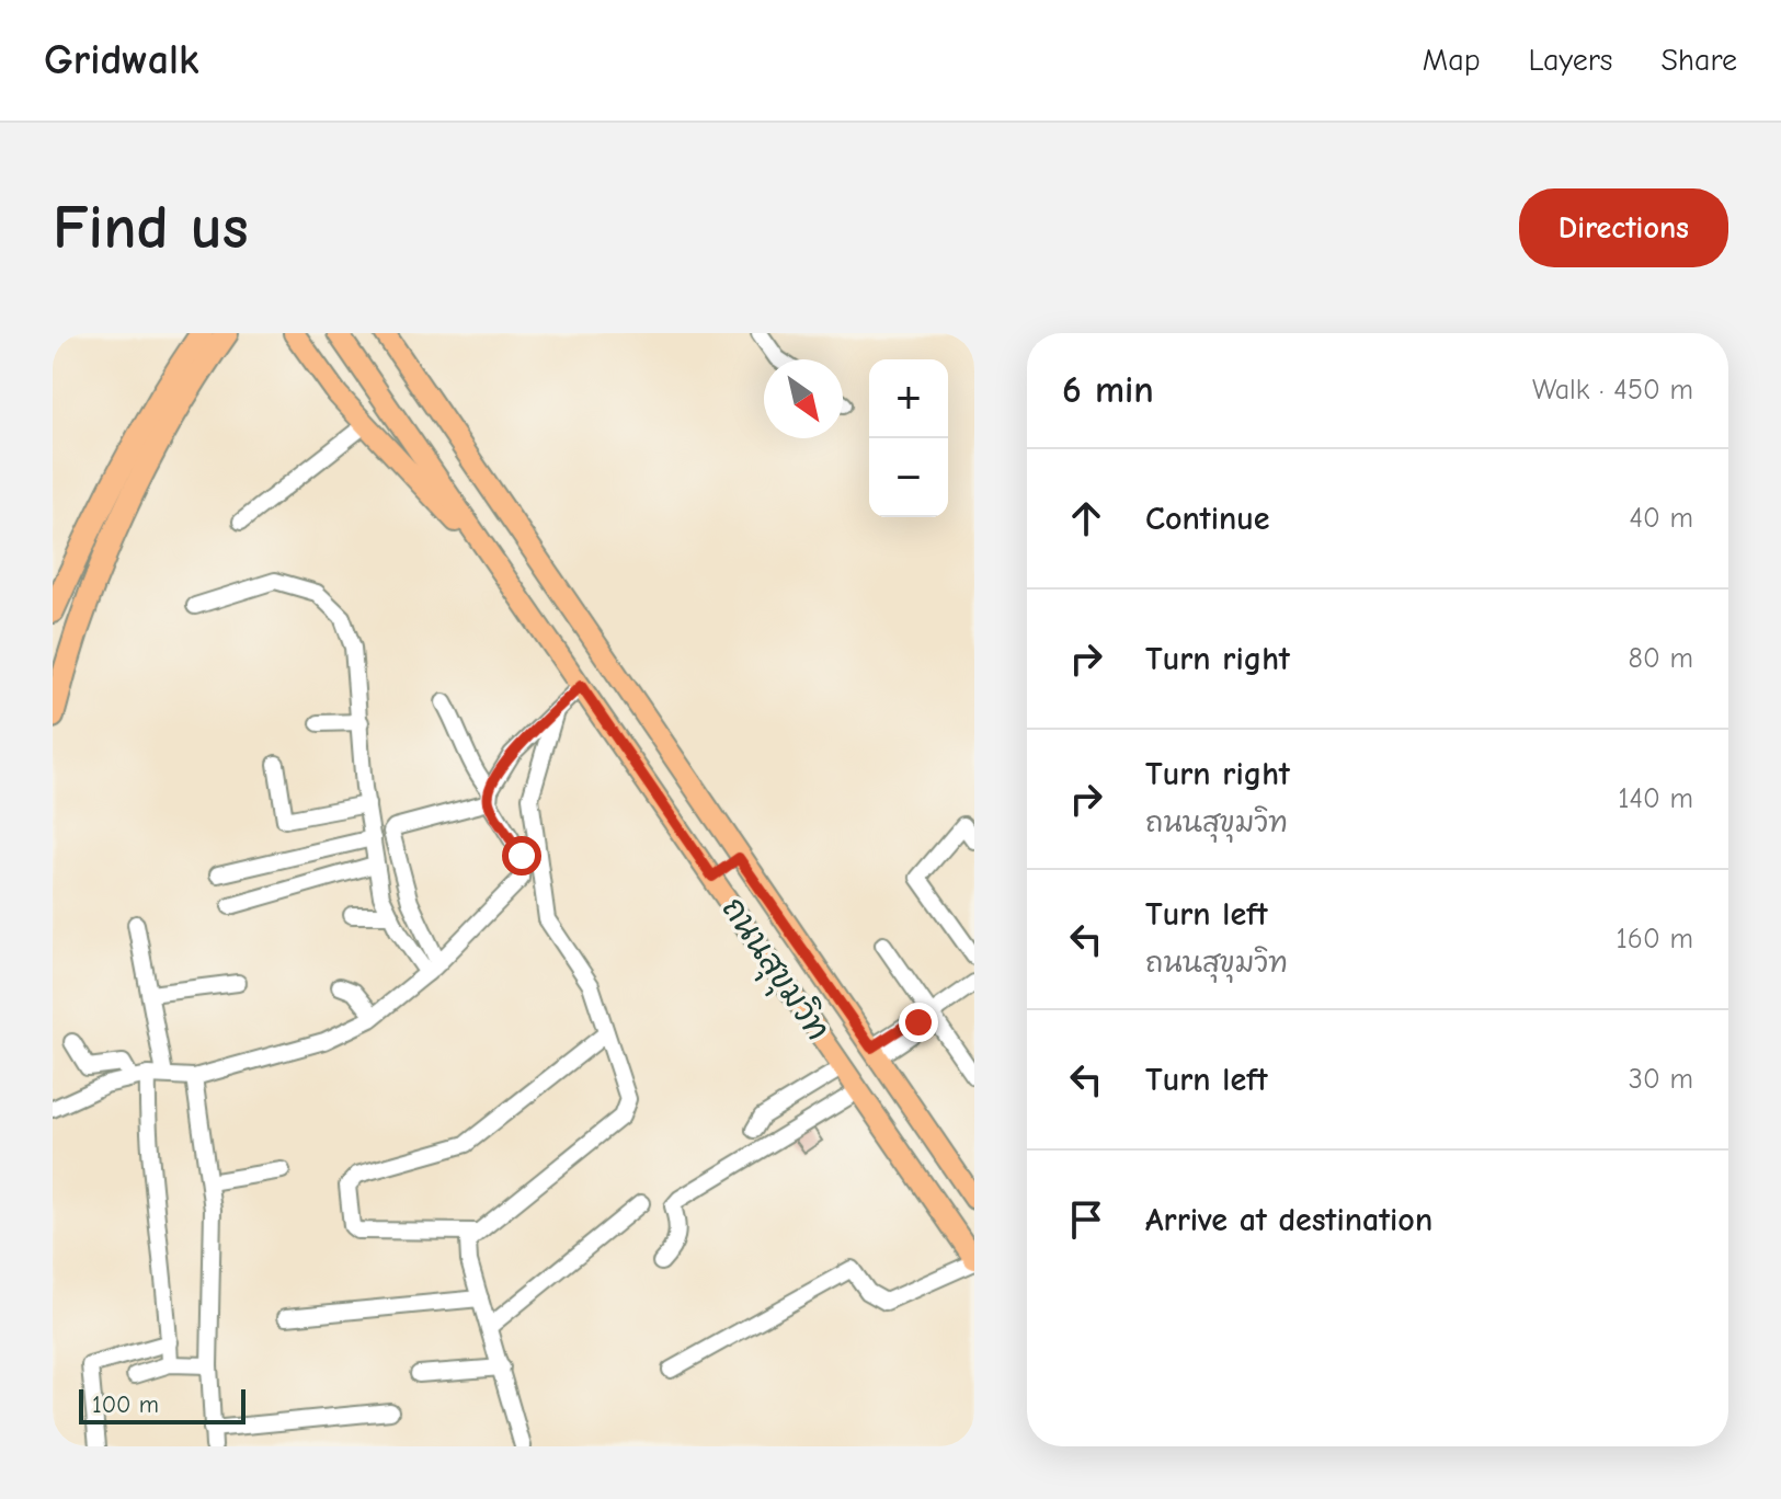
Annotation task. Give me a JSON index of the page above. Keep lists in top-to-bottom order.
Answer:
{
  "streets": {
    "main road": ["ถนนสุขุมวิท"]
  },
  "scale_bar": "100 m",
  "north": "bottom right",
  "page": {
    "header": "Gridwalk",
    "nav": ["Map", "Layers", "Share"],
    "buttons": "Directions",
    "title": "Find us",
    "heading": ["6 min", "Walk · 450 m"],
    "map_buttons": ["+", "−"],
    "list": [
      ["Continue", "40 m"],
      ["Turn right", "80 m"],
      ["Turn right", "ถนนสุขุมวิท", "140 m"],
      ["Turn left", "ถนนสุขุมวิท", "160 m"],
      ["Turn left", "30 m"],
      "Arrive at destination"
    ],
    "scale": "100 m"
  }
}
